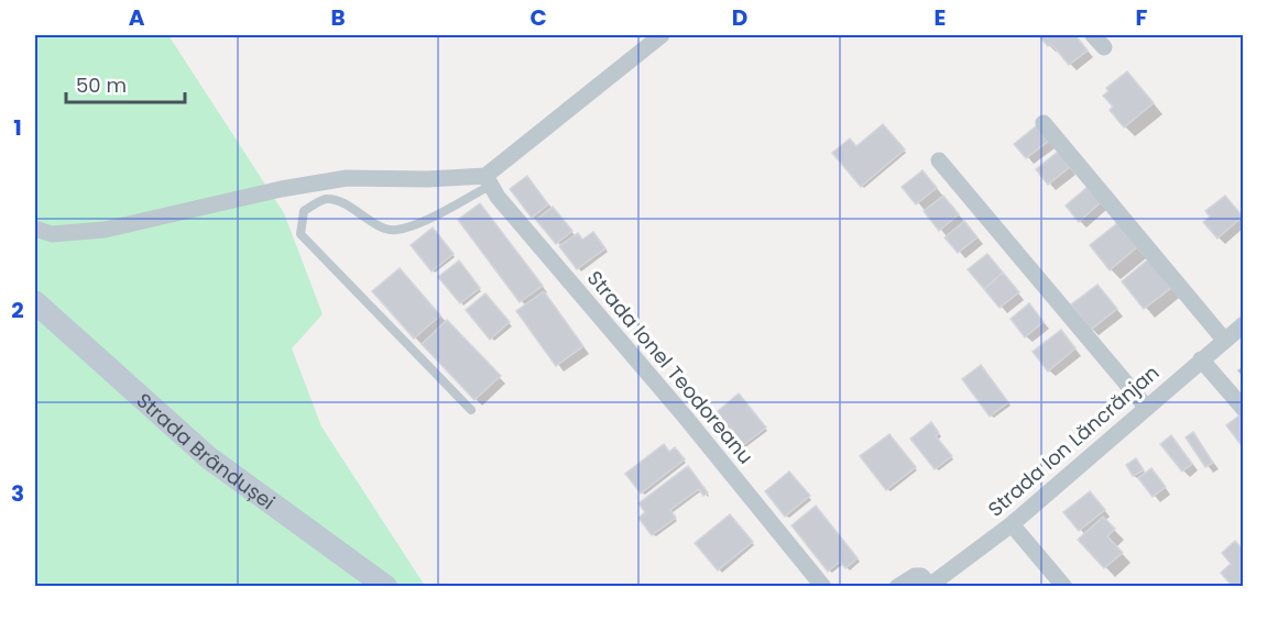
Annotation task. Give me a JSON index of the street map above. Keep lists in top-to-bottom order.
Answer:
{
  "streets": {
    "main road": ["Strada Brândușei"],
    "street": ["Strada Ionel Teodoreanu", "Strada Ion Lăncrănjan"]
  },
  "scale_bar": "50 m",
  "grid": {
    "columns": [
      "A",
      "B",
      "C",
      "D",
      "E",
      "F"
    ],
    "rows": ["1", "2", "3"]
  }
}
